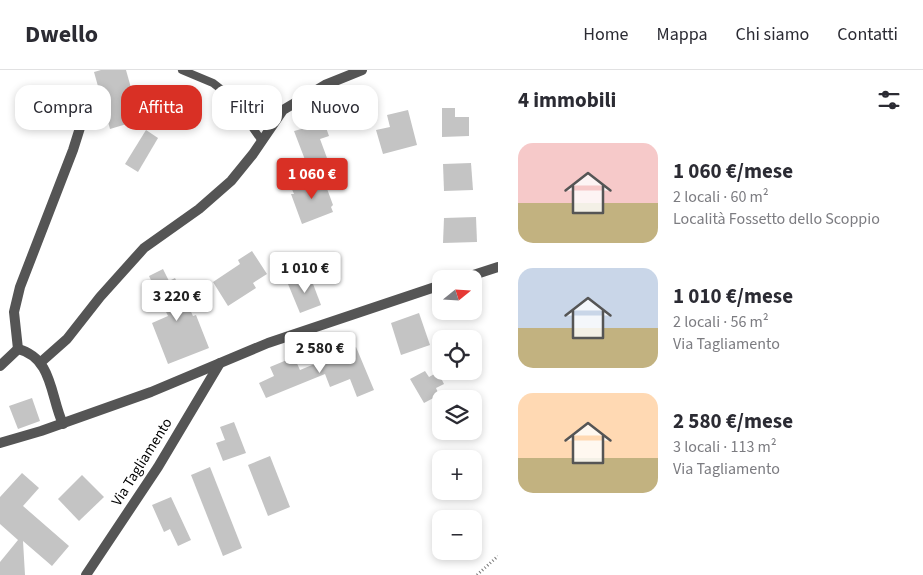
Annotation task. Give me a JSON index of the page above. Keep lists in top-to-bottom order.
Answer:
{
  "streets": {
    "street": ["Via Tagliamento"]
  },
  "north": "right",
  "page": {
    "header": "Dwello",
    "nav": [
      "Home",
      "Mappa",
      "Chi siamo",
      "Contatti"
    ],
    "heading": "4 immobili",
    "chip": [
      "Compra",
      "Affitta",
      "Filtri",
      "Nuovo"
    ],
    "list": [
      {
        "name": "1 060 €/mese",
        "note": "2 locali · 60 m² · Località Fossetto dello Scoppio"
      },
      {
        "name": "1 010 €/mese",
        "note": "2 locali · 56 m² · Via Tagliamento"
      },
      {
        "name": "2 580 €/mese",
        "note": "3 locali · 113 m² · Via Tagliamento"
      }
    ],
    "price": [
      "1 060 €",
      "1 010 €",
      "3 220 €",
      "2 580 €"
    ],
    "map_buttons": ["+", "−"]
  }
}
